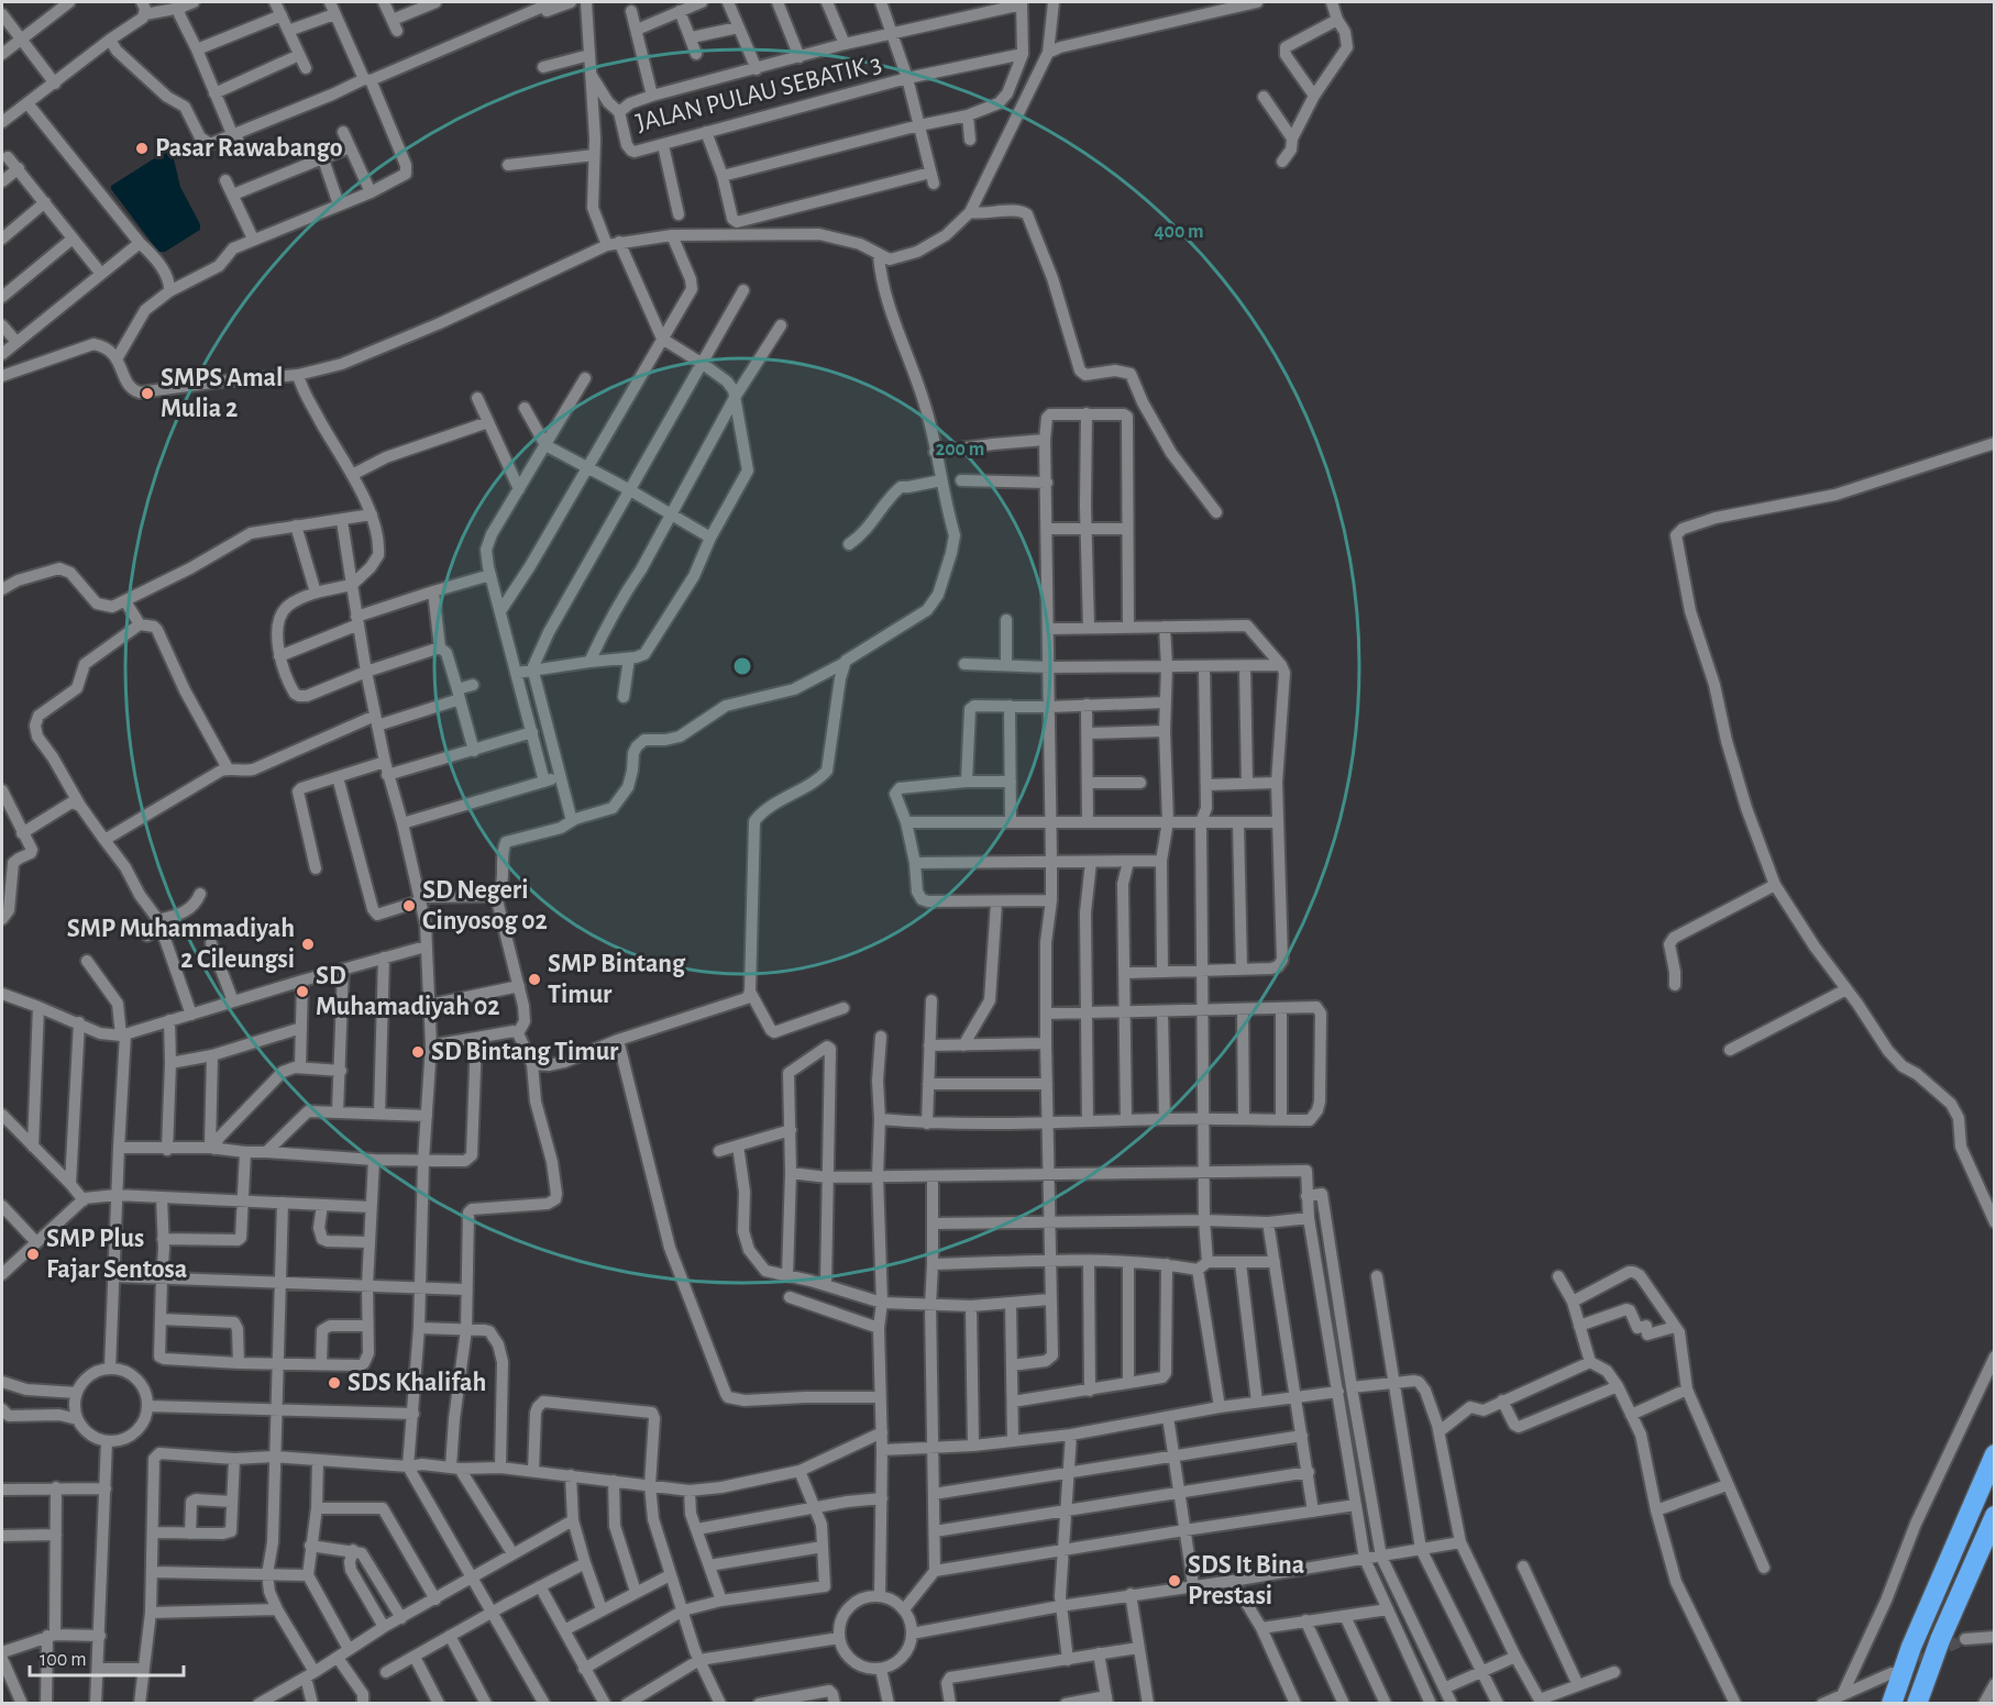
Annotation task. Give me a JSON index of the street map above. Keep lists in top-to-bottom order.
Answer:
{
  "streets": {
    "street": ["JALAN PULAU SEBATIK 3"]
  },
  "places": [
    "Pasar Rawabango",
    "SMPS Amal Mulia 2",
    "SD Negeri Cinyosog 02",
    "SMP Muhammadiyah 2 Cileungsi",
    "SMP Bintang Timur",
    "SD Muhamadiyah 02",
    "SD Bintang Timur",
    "SMP Plus Fajar Sentosa",
    "SDS Khalifah",
    "SDS It Bina Prestasi"
  ],
  "scale_bar": "100 m",
  "rings": ["400 m", "200 m"]
}
